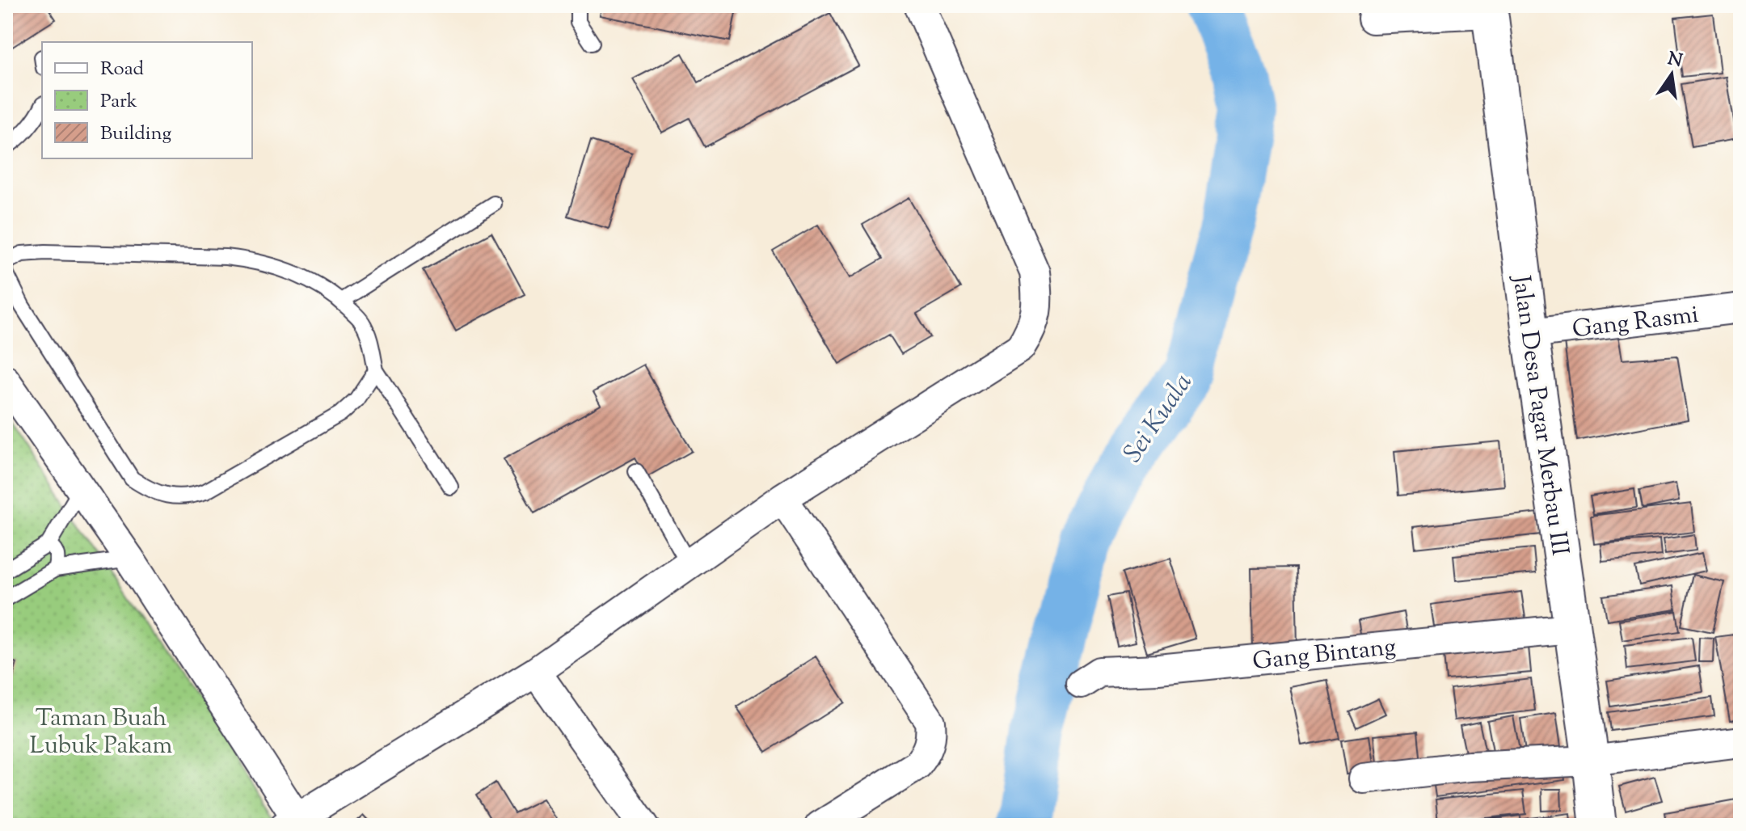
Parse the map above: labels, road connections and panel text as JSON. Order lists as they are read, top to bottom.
{
  "streets": {
    "street": ["Gang Rasmi", "Jalan Desa Pagar Merbau III", "Gang Bintang"]
  },
  "crossings": [
    ["Gang Rasmi", "Jalan Desa Pagar Merbau III"],
    ["Jalan Desa Pagar Merbau III", "Gang Bintang"]
  ],
  "water": ["Sei Kuala"],
  "parks": ["Taman Buah Lubuk Pakam"],
  "legend": ["Road", "Park", "Building"],
  "north": "top"
}
